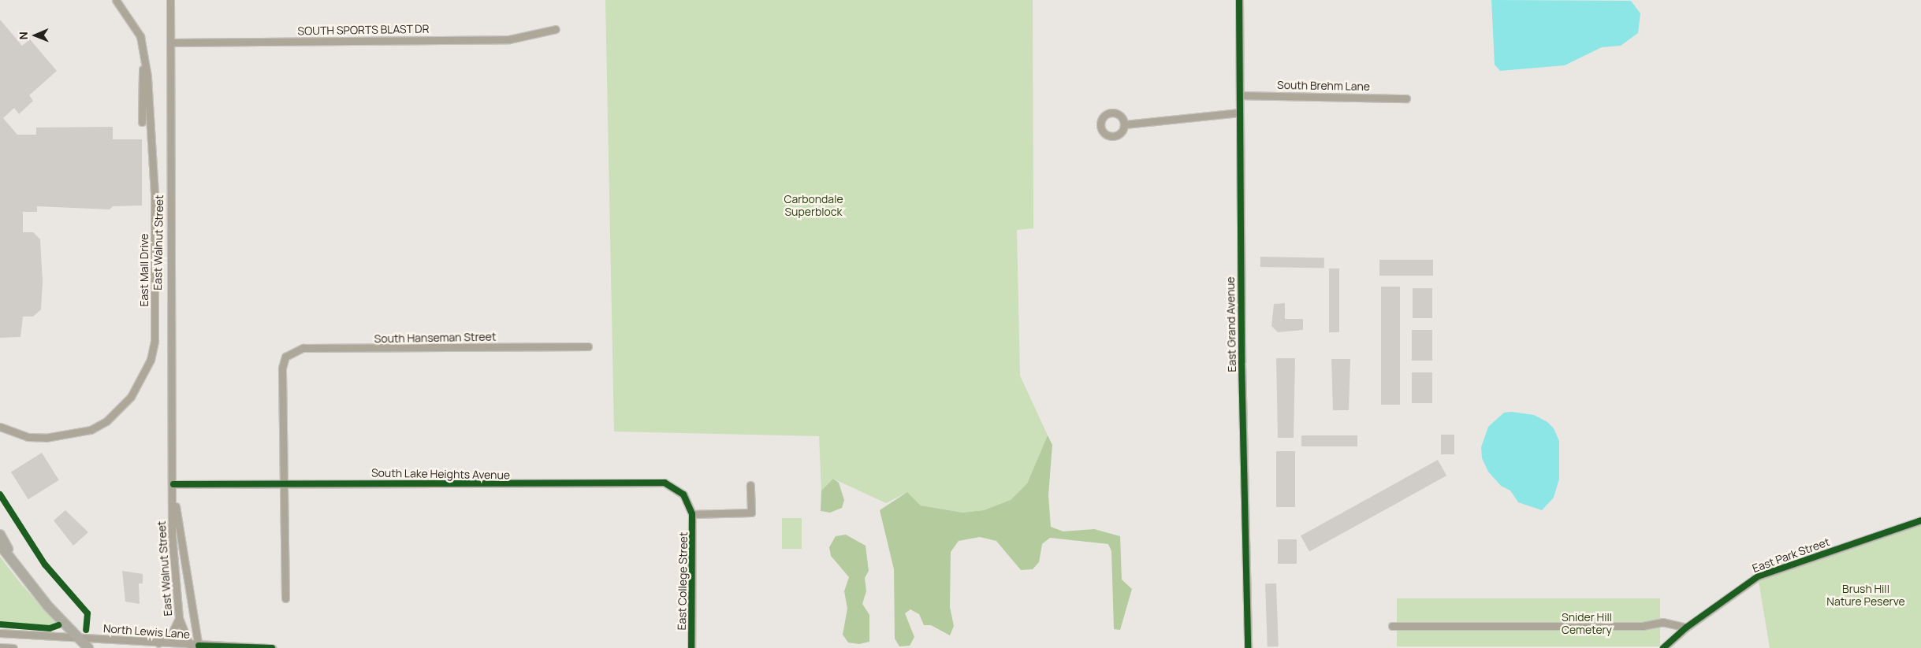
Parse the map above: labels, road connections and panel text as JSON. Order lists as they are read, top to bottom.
{
  "streets": {
    "street": [
      "SOUTH SPORTS BLAST DR",
      "South Brehm Lane",
      "East Walnut Street",
      "East Mall Drive",
      "East Grand Avenue",
      "South Hanseman Street",
      "South Lake Heights Avenue",
      "East Park Street",
      "East College Street",
      "North Lewis Lane"
    ]
  },
  "crossings": [
    ["SOUTH SPORTS BLAST DR", "East Walnut Street"],
    ["South Brehm Lane", "East Grand Avenue"],
    ["East Walnut Street", "South Lake Heights Avenue"],
    ["East Walnut Street", "North Lewis Lane"],
    ["South Hanseman Street", "South Lake Heights Avenue"],
    ["South Lake Heights Avenue", "East College Street"]
  ],
  "parks": ["Carbondale Superblock", "Brush Hill Nature Peserve", "Snider Hill Cemetery"],
  "north": "left"
}
